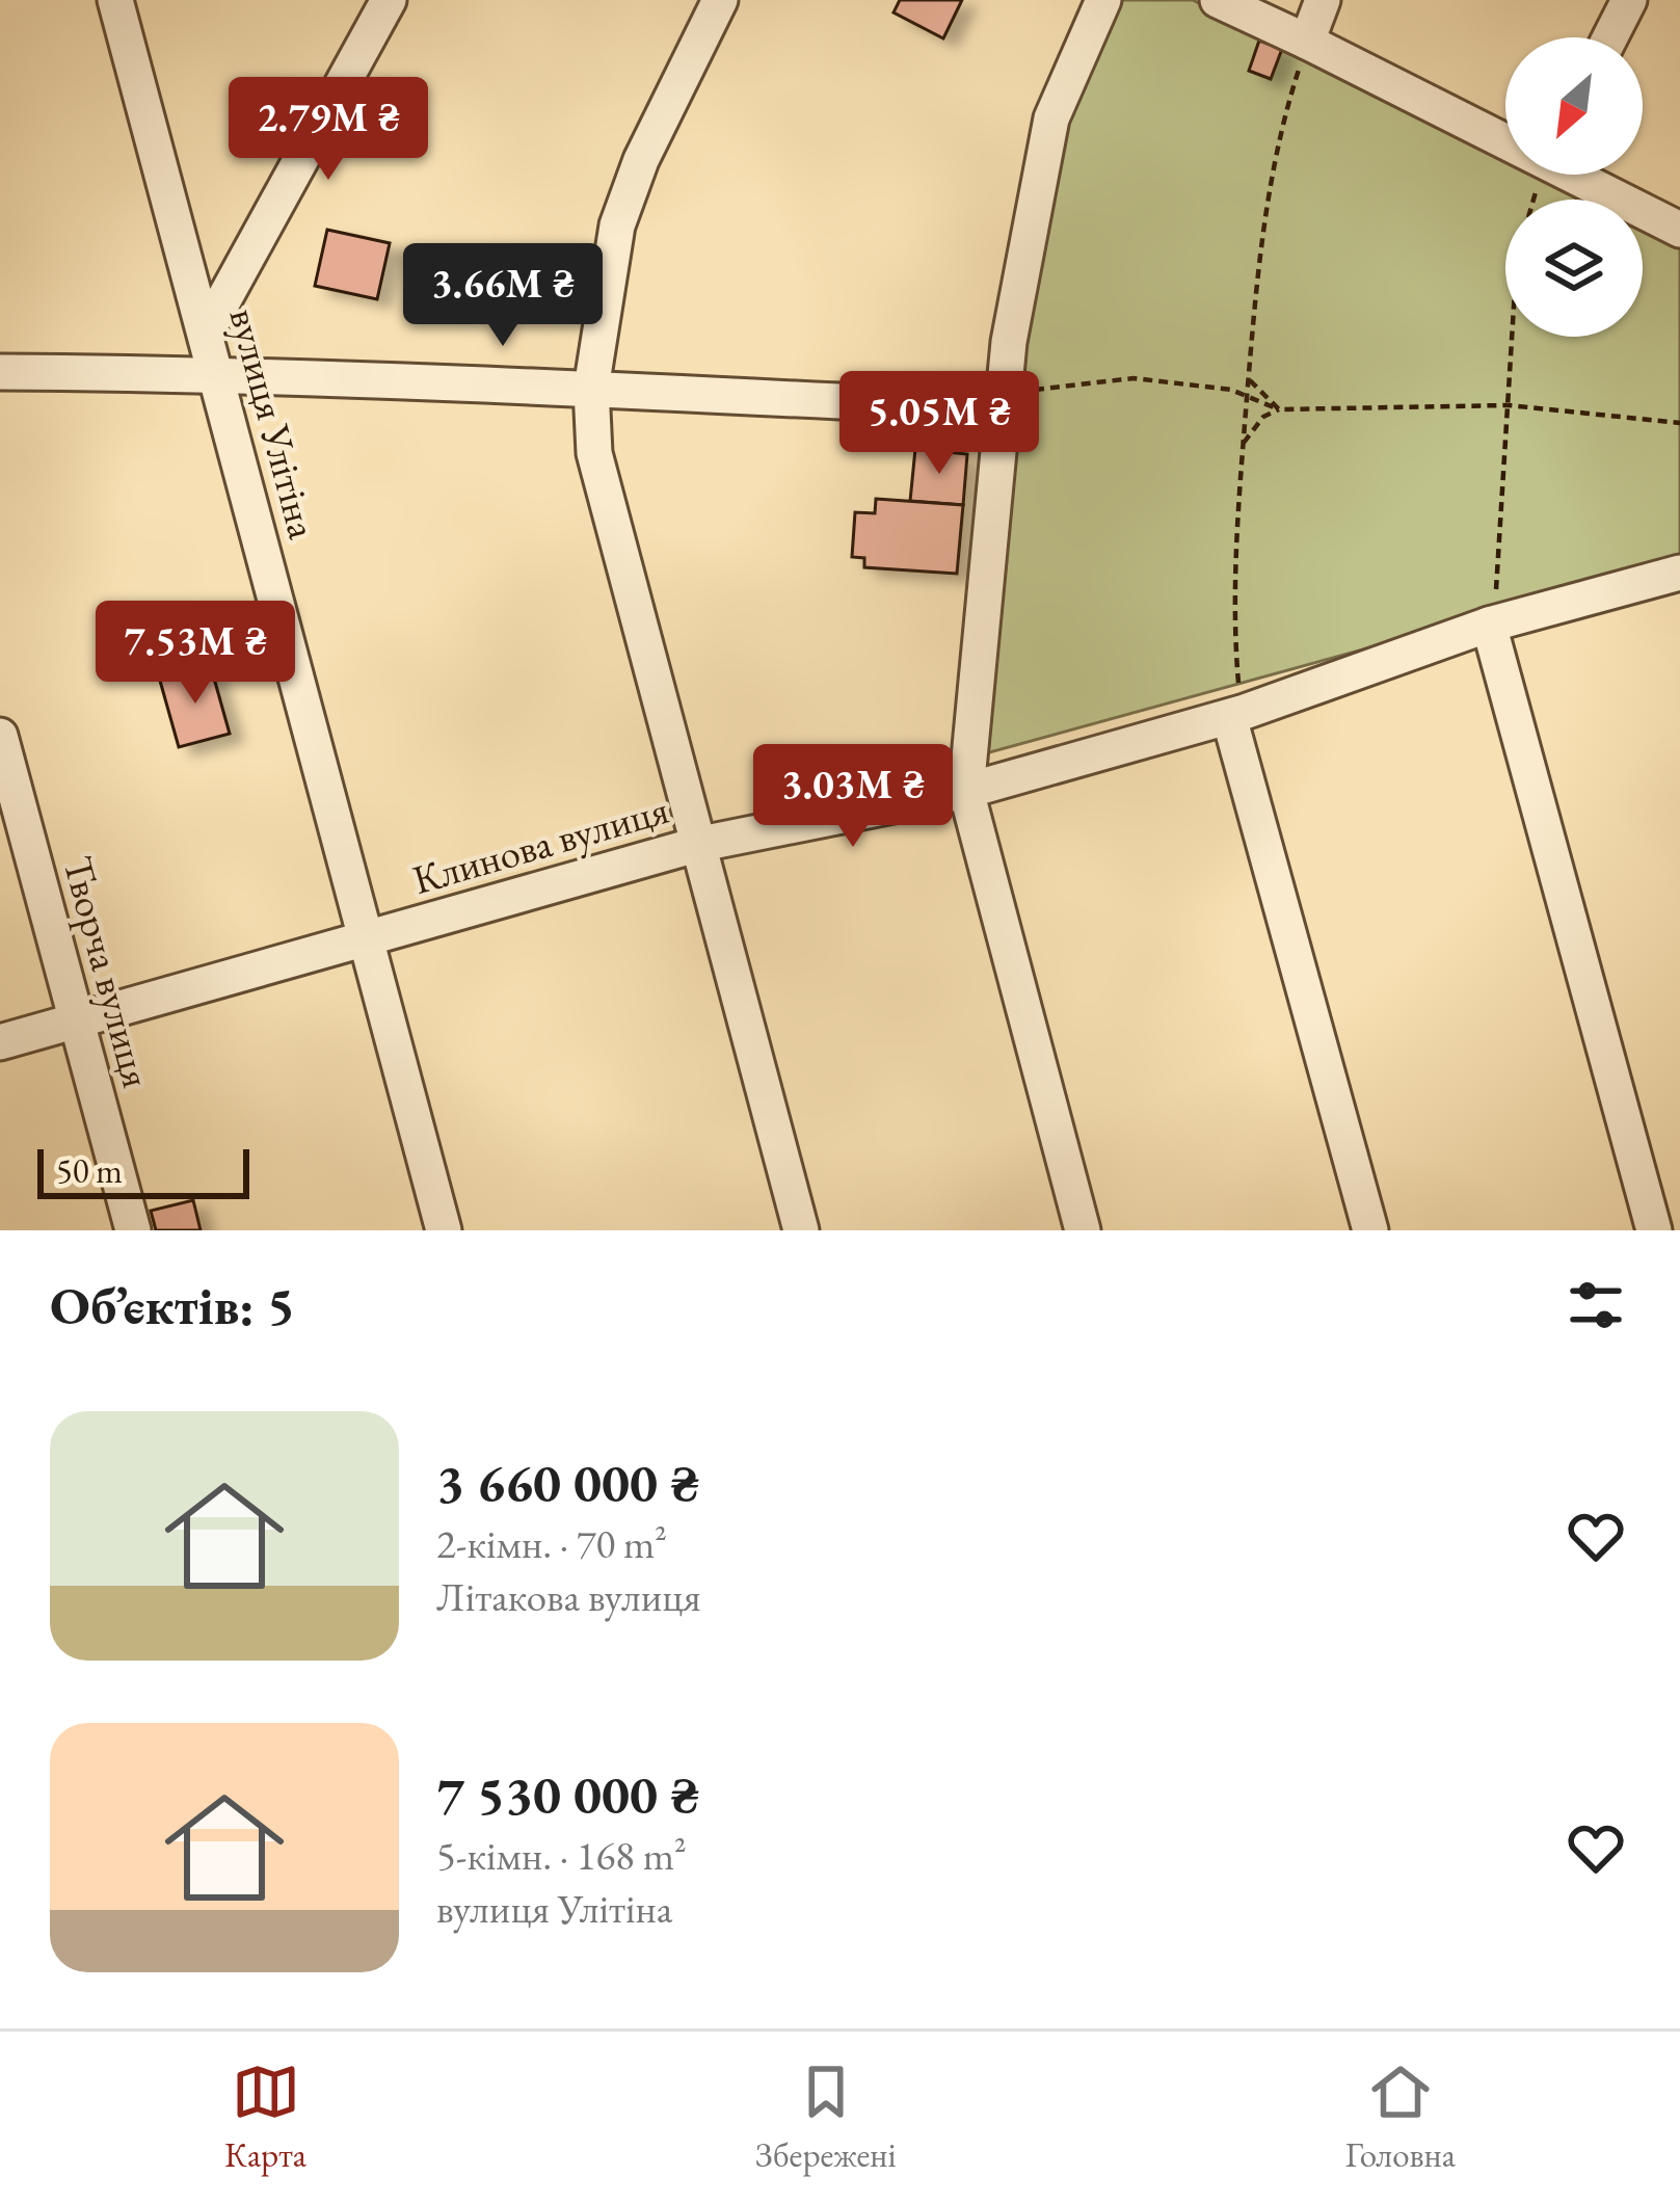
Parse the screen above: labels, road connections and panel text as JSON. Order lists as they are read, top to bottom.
{
  "streets": {
    "street": ["вулиця Улітіна", "Клинова вулиця", "Творча вулиця"]
  },
  "crossings": [
    ["вулиця Улітіна", "Клинова вулиця"],
    ["Клинова вулиця", "Творча вулиця"]
  ],
  "scale_bar": "50 m",
  "north": "bottom left",
  "page": {
    "price": [
      "2.79M ₴",
      "3.66M ₴",
      "5.05M ₴",
      "7.53M ₴",
      "3.03M ₴"
    ],
    "scale": "50 m",
    "heading": "Об’єктів: 5",
    "list": [
      {
        "name": "3 660 000 ₴",
        "note": "2-кімн. · 70 m² · Літакова вулиця"
      },
      {
        "name": "7 530 000 ₴",
        "note": "5-кімн. · 168 m² · вулиця Улітіна"
      }
    ],
    "tabs": ["Карта", "Збережені", "Головна"]
  }
}
